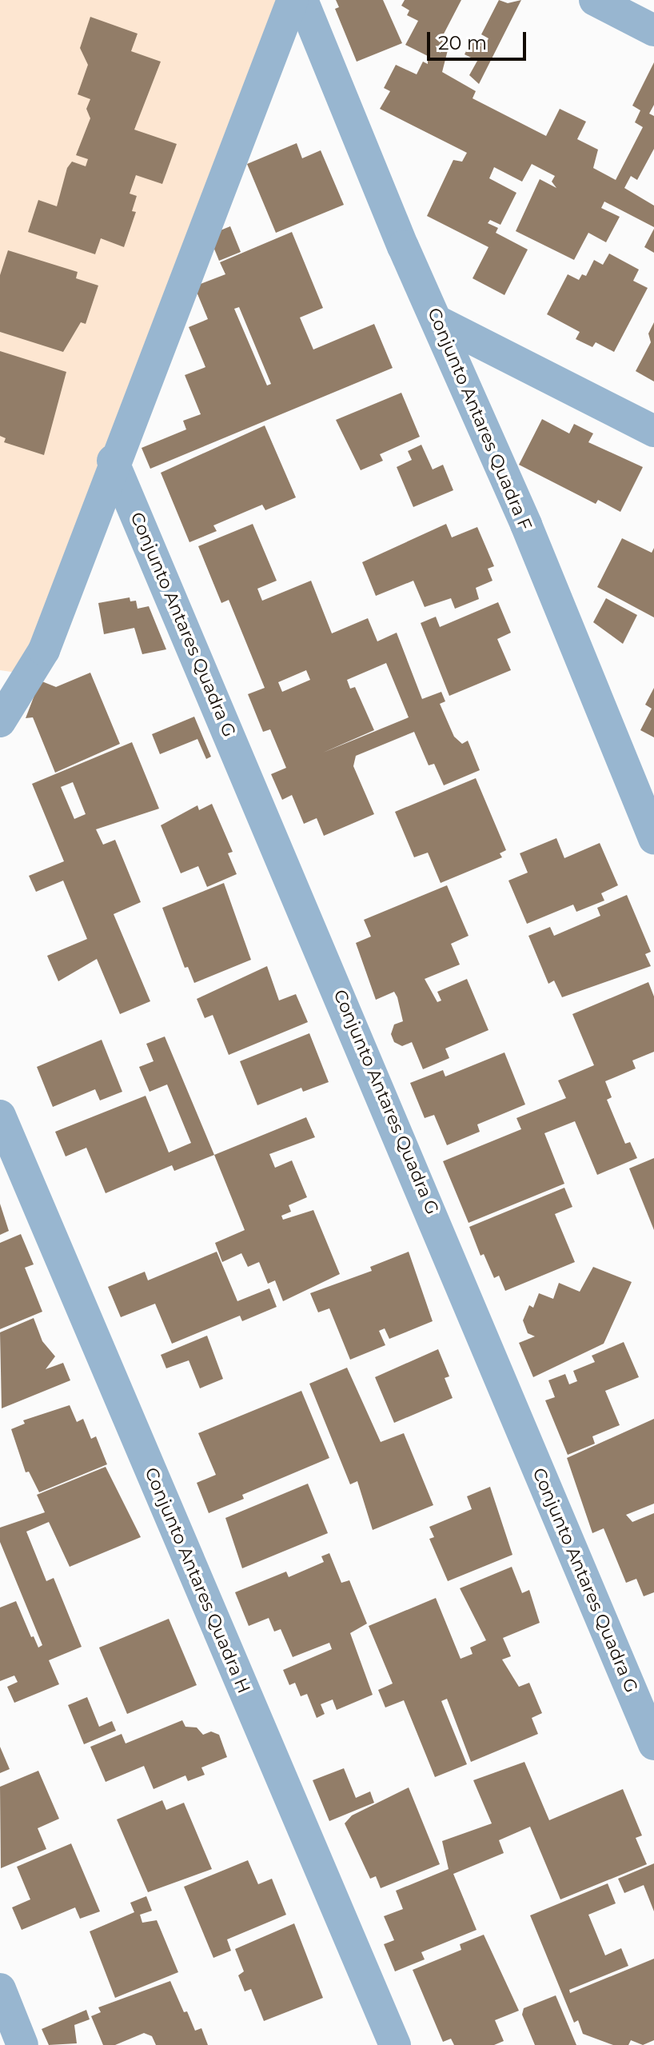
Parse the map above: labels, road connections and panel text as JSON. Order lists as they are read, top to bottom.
{
  "streets": {
    "street": ["Conjunto Antares Quadra F", "Conjunto Antares Quadra G", "Conjunto Antares Quadra H"]
  },
  "scale_bar": "20 m"
}
